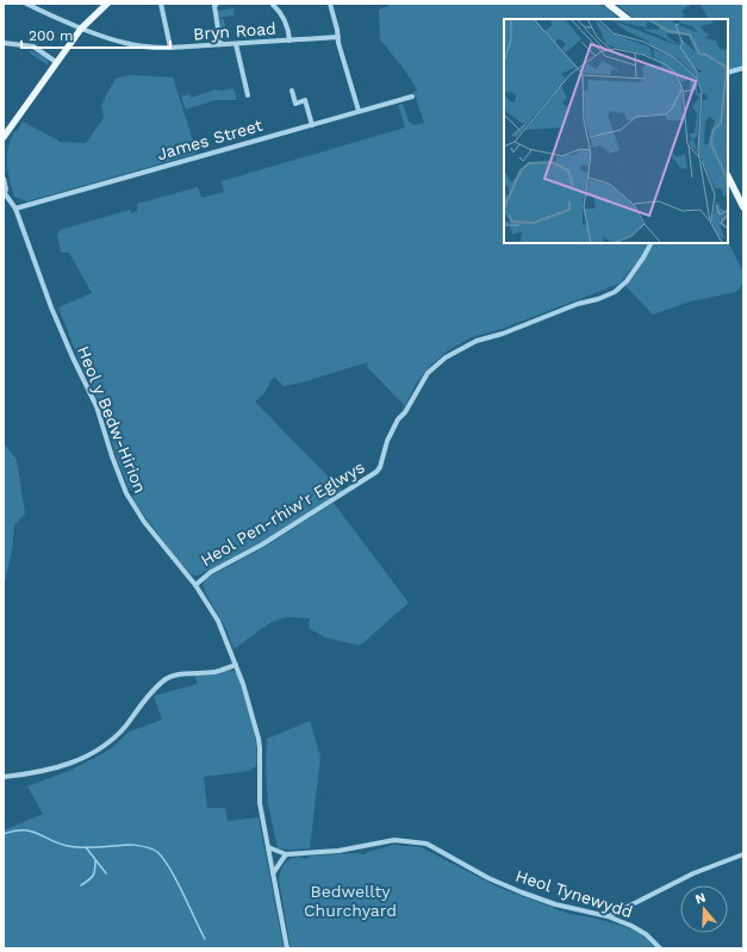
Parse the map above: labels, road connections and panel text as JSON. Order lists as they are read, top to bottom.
{
  "streets": {
    "street": [
      "Bryn Road",
      "James Street",
      "Heol y Bedw-Hirion",
      "Heol Pen-rhiw'r Eglwys",
      "Heol Tynewydd"
    ]
  },
  "crossings": [
    ["James Street", "Heol y Bedw-Hirion"],
    ["Heol y Bedw-Hirion", "Heol Pen-rhiw'r Eglwys"]
  ],
  "parks": ["Bedwellty Churchyard"],
  "scale_bar": "200 m",
  "north": "top"
}
